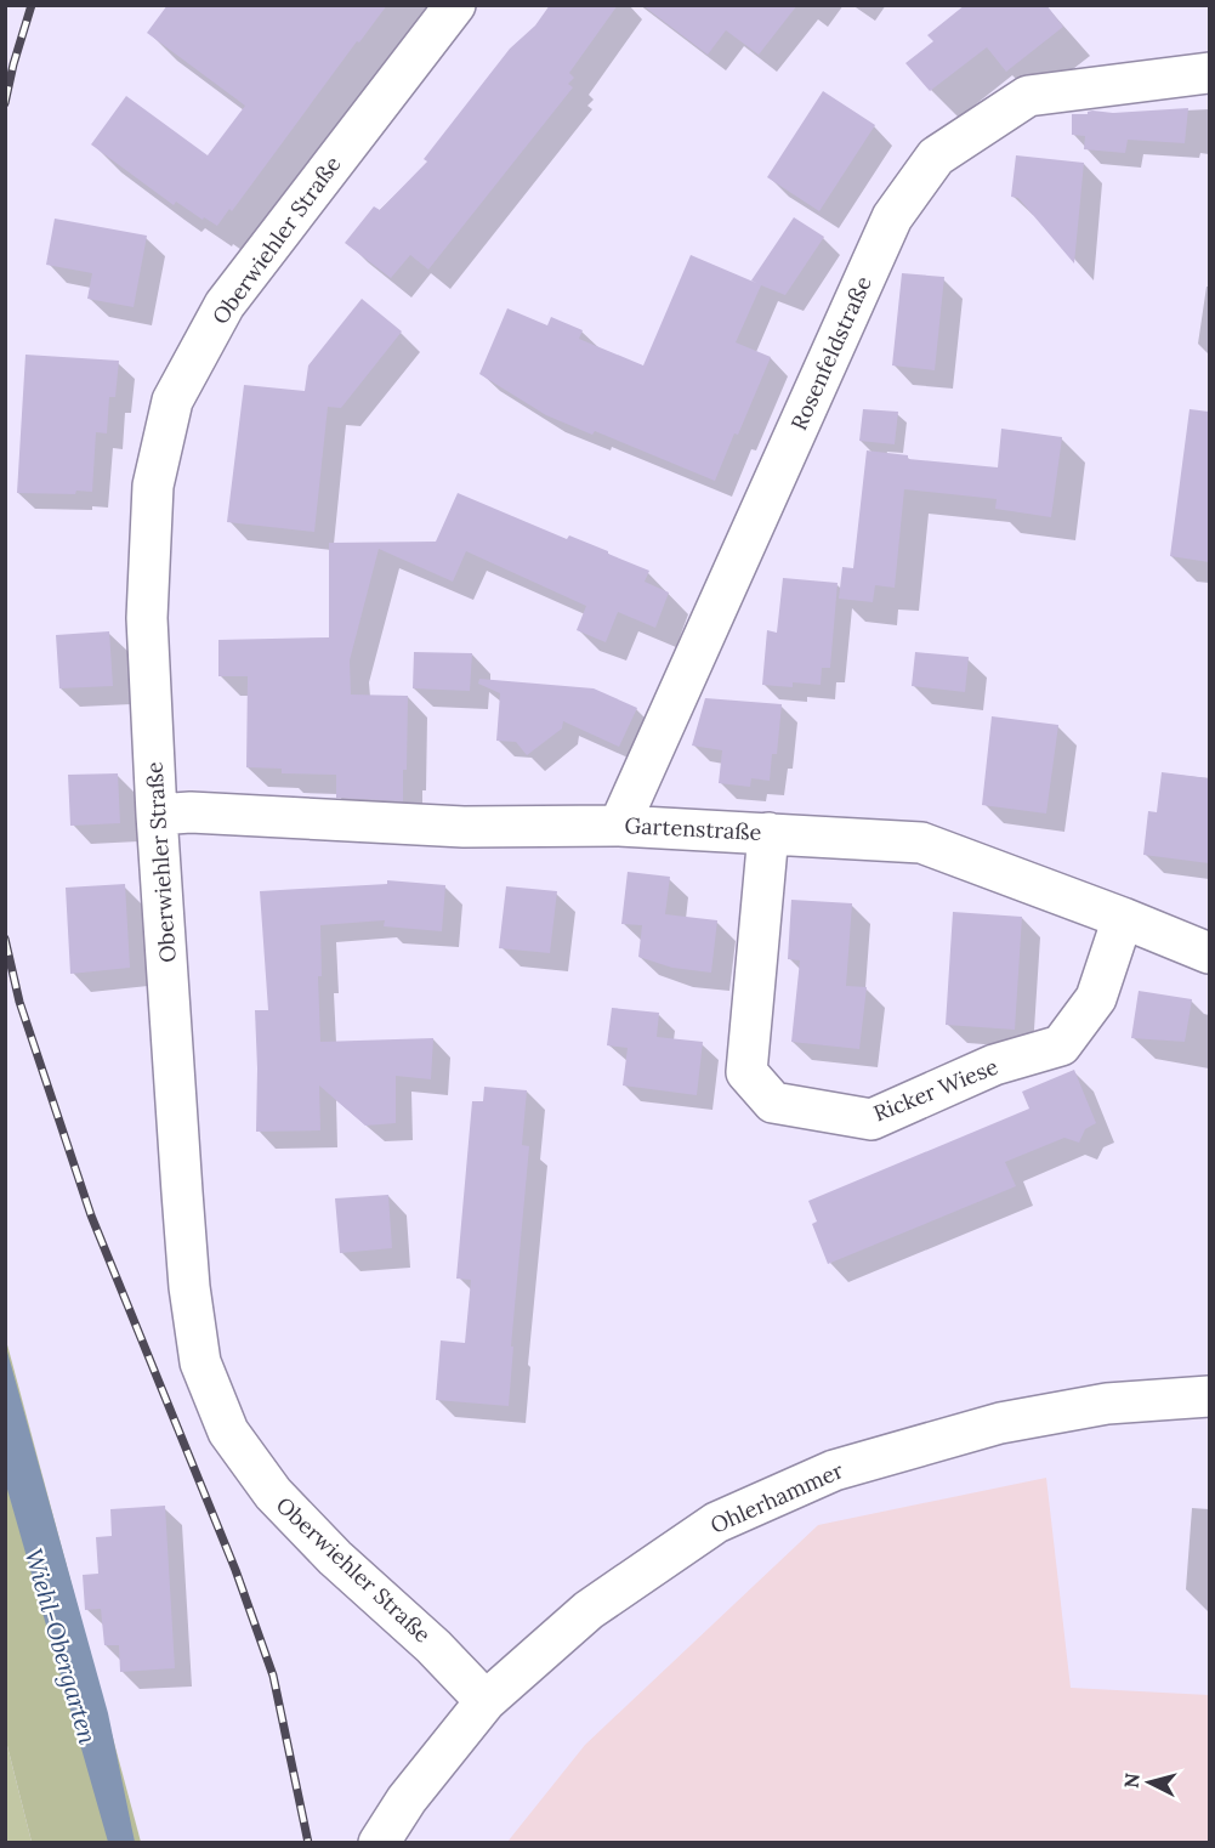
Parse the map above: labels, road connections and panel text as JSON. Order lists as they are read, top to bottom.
{
  "streets": {
    "street": [
      "Oberwiehler Straße",
      "Rosenfeldstraße",
      "Gartenstraße",
      "Ricker Wiese",
      "Ohlerhammer"
    ]
  },
  "crossings": [
    ["Oberwiehler Straße", "Gartenstraße"],
    ["Oberwiehler Straße", "Ohlerhammer"],
    ["Rosenfeldstraße", "Gartenstraße"],
    ["Gartenstraße", "Ricker Wiese"]
  ],
  "water": ["Wiehl-Obergarten"],
  "north": "left"
}
